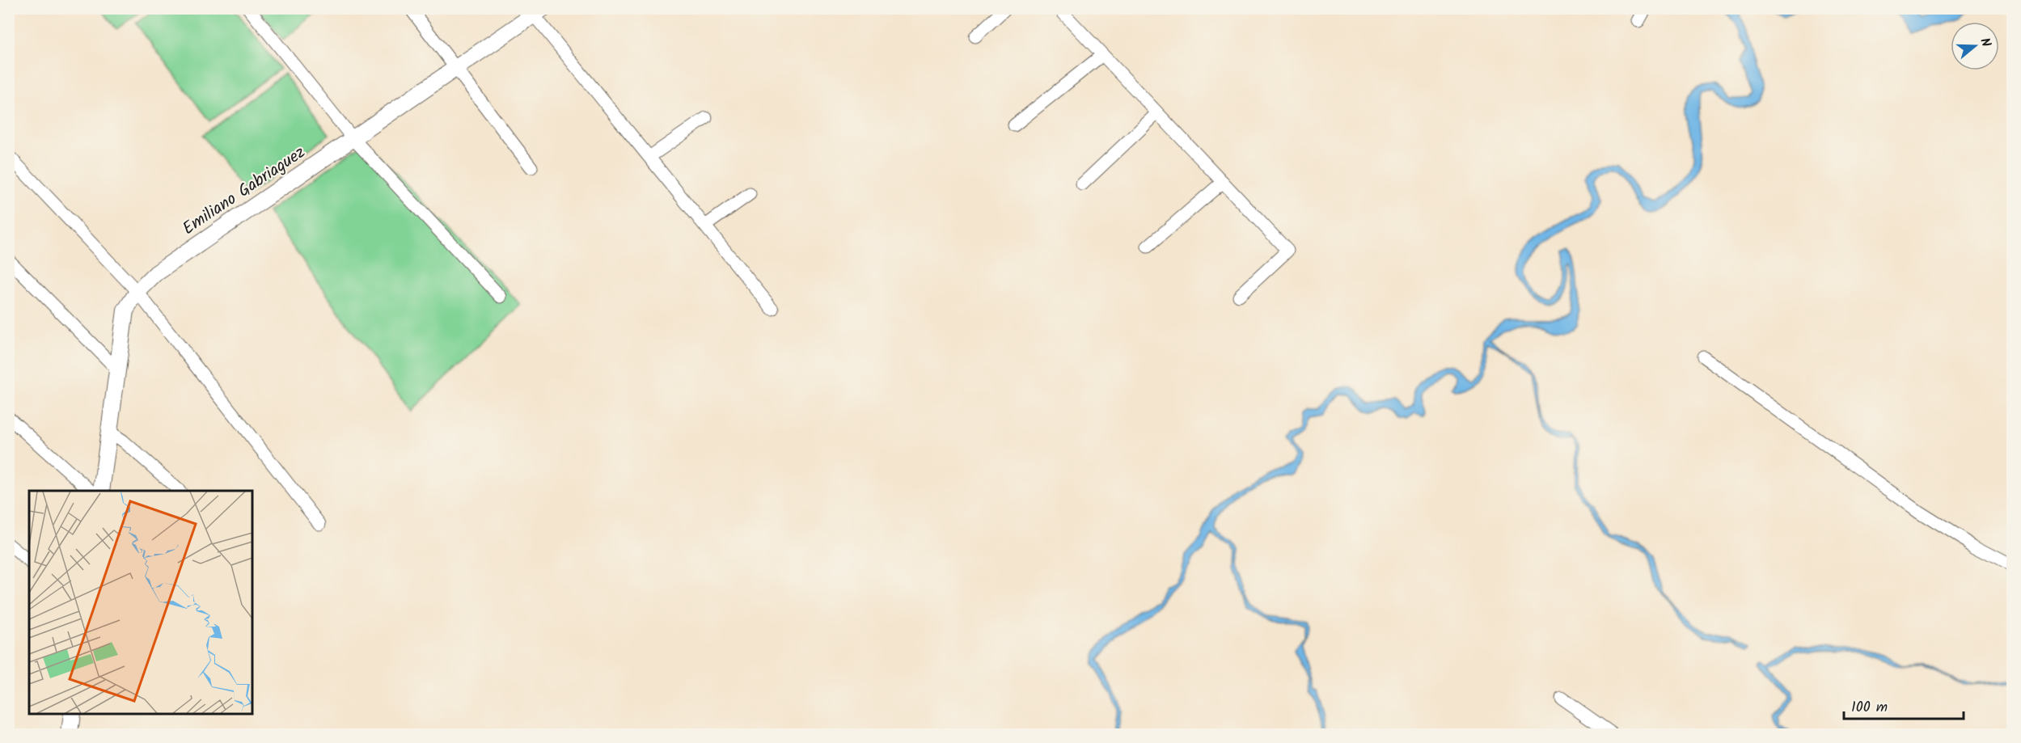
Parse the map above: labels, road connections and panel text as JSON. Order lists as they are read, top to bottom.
{
  "streets": {
    "main road": ["Emiliano Gabriaguez"]
  },
  "scale_bar": "100 m",
  "north": "right"
}
